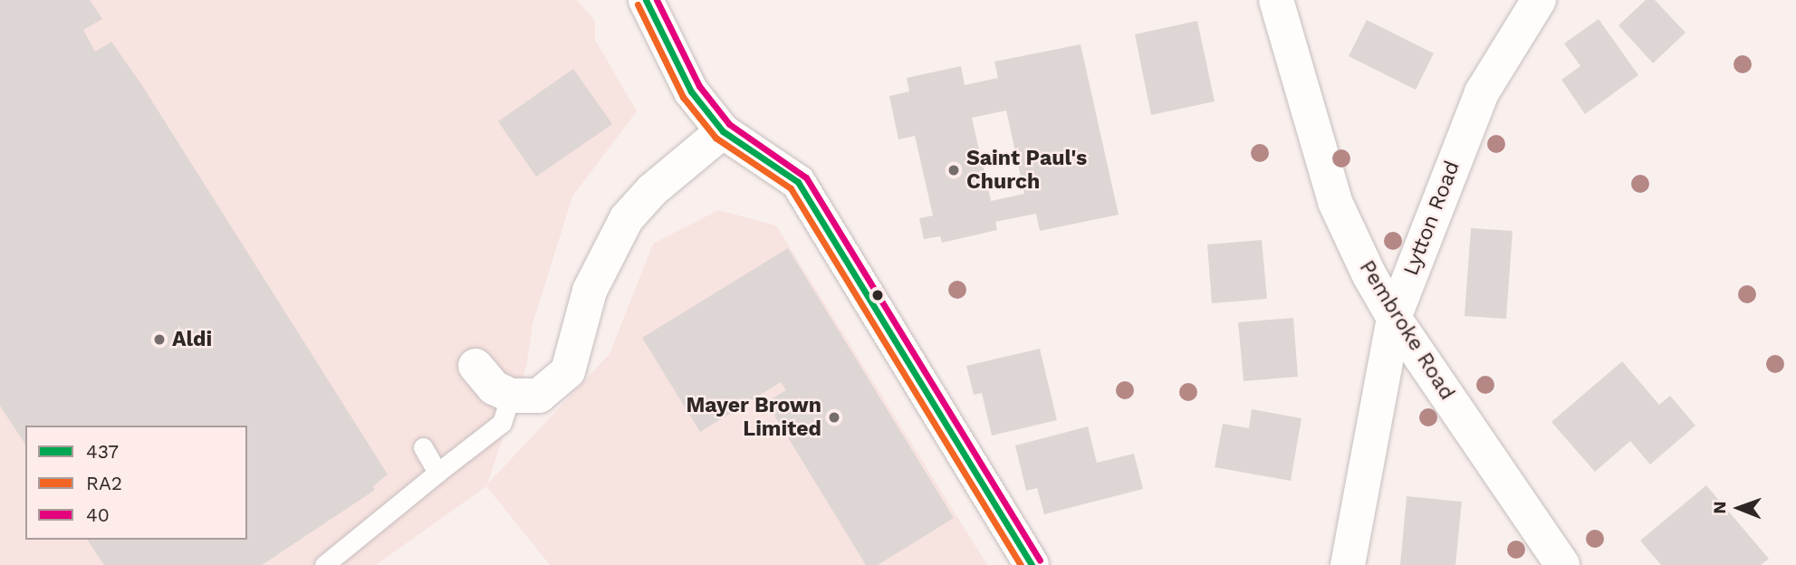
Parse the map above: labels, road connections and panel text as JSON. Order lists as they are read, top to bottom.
{
  "streets": {
    "street": ["Lytton Road", "Pembroke Road"]
  },
  "crossings": [
    ["Lytton Road", "Pembroke Road"]
  ],
  "places": ["Saint Paul's Church", "Aldi", "Mayer Brown Limited"],
  "lines": ["transit line 437", "transit line 40", "transit line RA2"],
  "legend": ["437", "RA2", "40"],
  "north": "left"
}
